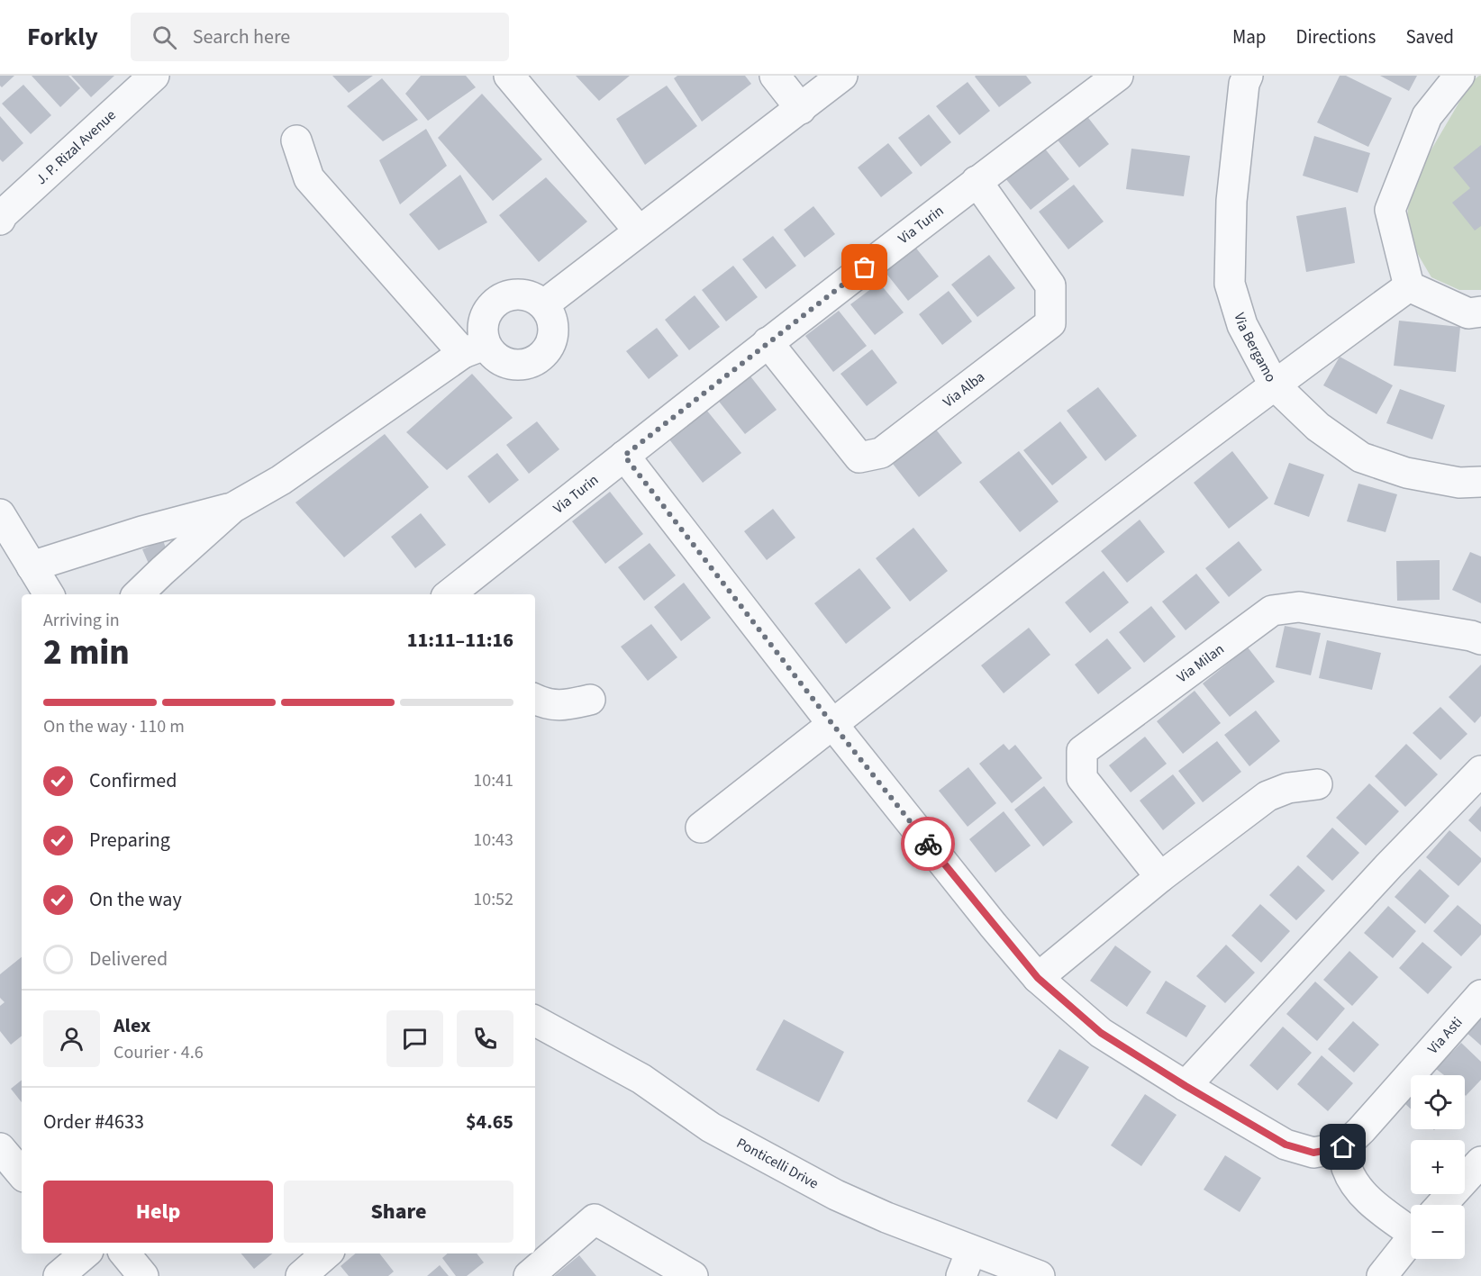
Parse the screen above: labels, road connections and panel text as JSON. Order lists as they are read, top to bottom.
{
  "streets": {
    "street": [
      "J. P. Rizal Avenue",
      "Via Turin",
      "Via Bergamo",
      "Via Alba",
      "Via Milan",
      "Via Asti",
      "Ponticelli Drive"
    ]
  },
  "crossings": [
    ["Via Turin", "Via Alba"]
  ],
  "page": {
    "header": "Forkly",
    "search": "Search here",
    "nav": ["Map", "Directions", "Saved"],
    "heading": ["2 min", "Arriving in", "11:11–11:16"],
    "panel": [
      "Alex",
      "Courier · 4.6",
      "Order #4633",
      "$4.65"
    ],
    "bar": "On the way · 110 m",
    "list": [
      ["Confirmed", "10:41"],
      ["Preparing", "10:43"],
      ["On the way", "10:52"],
      "Delivered"
    ],
    "map_buttons": ["+", "−"],
    "buttons": ["Help", "Share"]
  }
}
